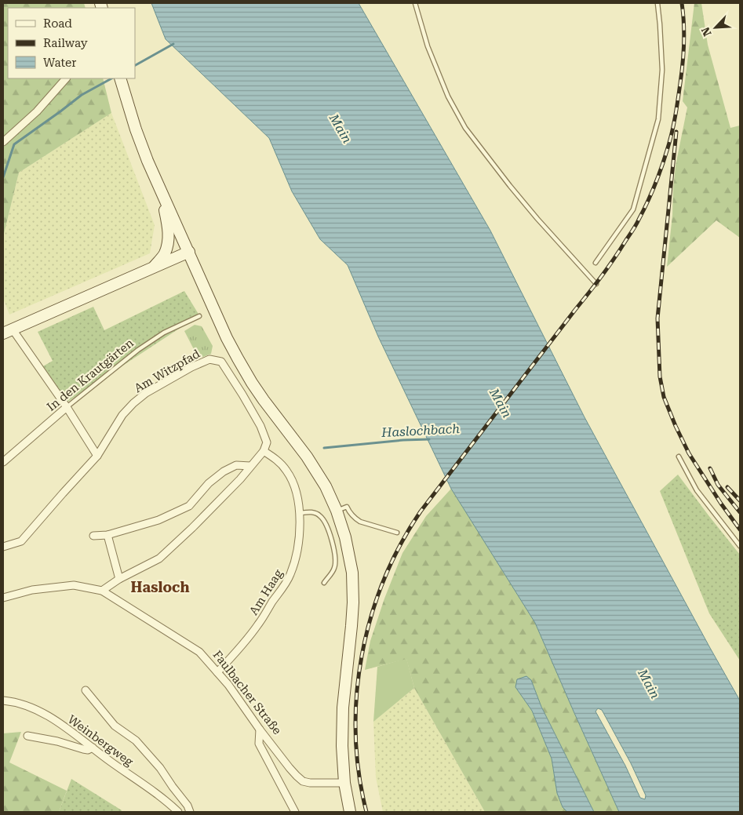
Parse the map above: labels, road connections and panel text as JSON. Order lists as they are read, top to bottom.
{
  "streets": {
    "street": [
      "Am Witzpfad",
      "In den Krautgärten",
      "Am Haag",
      "Faulbacher Straße",
      "Weinbergweg"
    ]
  },
  "crossings": [
    ["Am Witzpfad", "Am Haag"],
    ["Am Haag", "Faulbacher Straße"]
  ],
  "districts": ["Hasloch"],
  "water": ["Main", "Haslochbach"],
  "legend": ["Road", "Railway", "Water"],
  "north": "bottom left"
}
